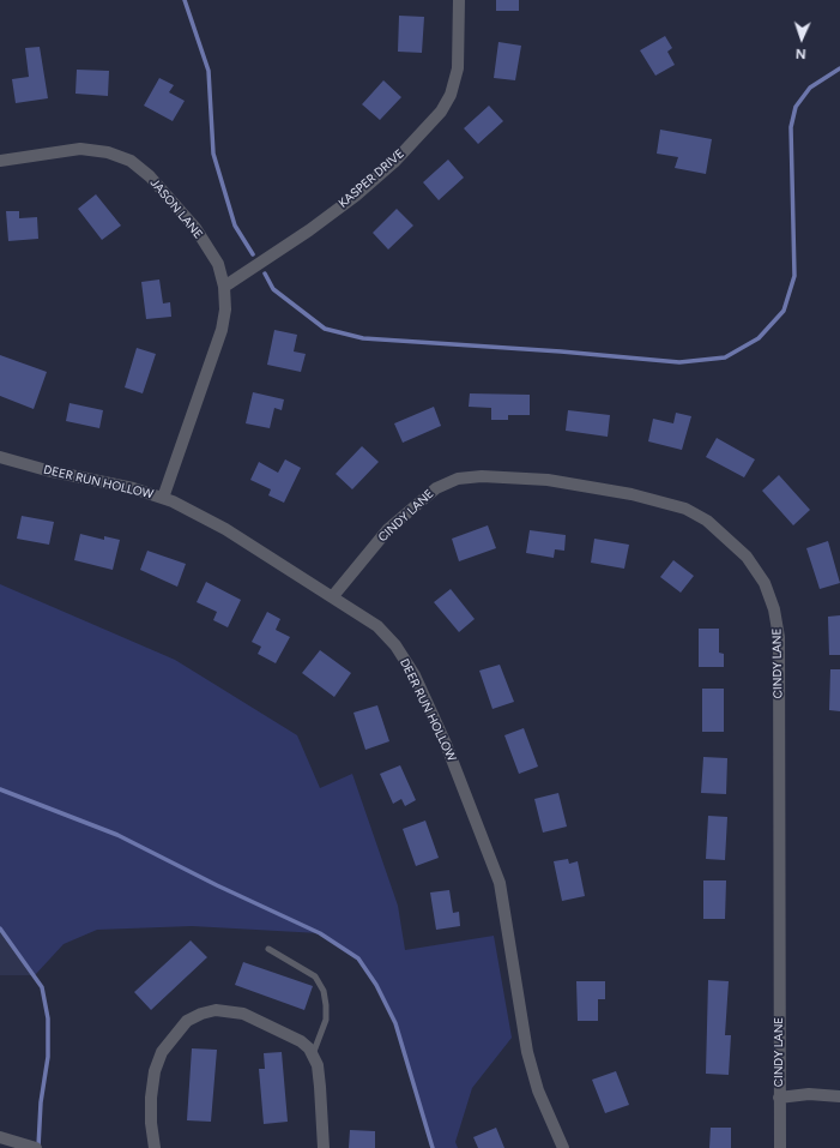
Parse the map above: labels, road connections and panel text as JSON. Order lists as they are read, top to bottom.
{
  "streets": {
    "street": [
      "KASPER DRIVE",
      "JASON LANE",
      "DEER RUN HOLLOW",
      "CINDY LANE"
    ]
  },
  "crossings": [
    ["KASPER DRIVE", "JASON LANE"],
    ["JASON LANE", "DEER RUN HOLLOW"],
    ["DEER RUN HOLLOW", "CINDY LANE"]
  ],
  "north": "bottom"
}
